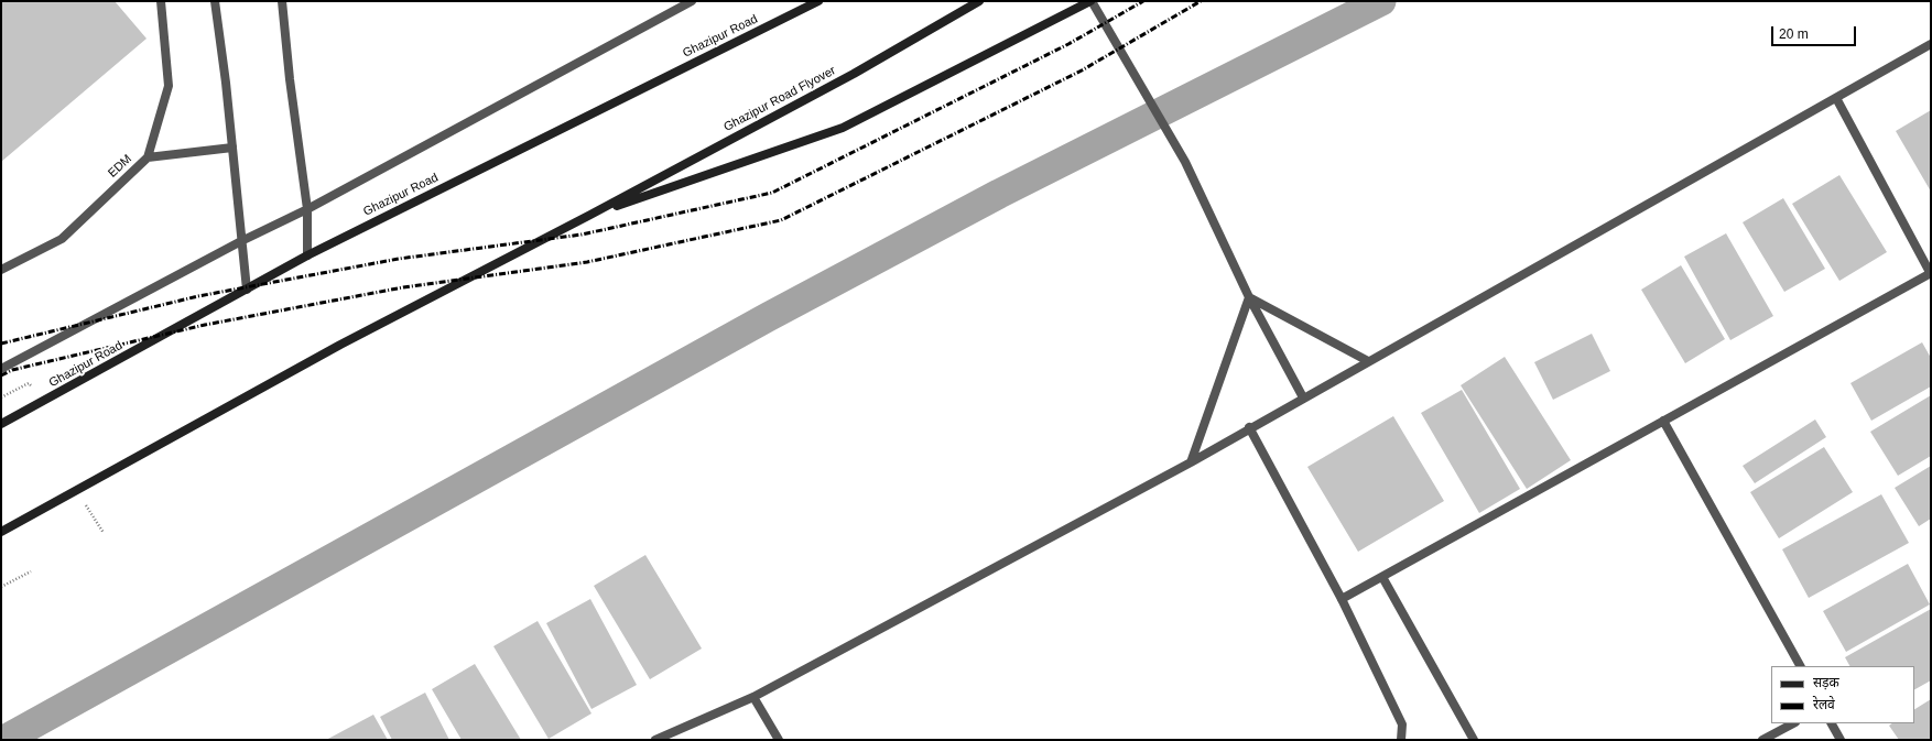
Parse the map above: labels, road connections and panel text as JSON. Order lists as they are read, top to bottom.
{
  "streets": {
    "main road": ["Ghazipur Road", "Ghazipur Road Flyover"],
    "street": ["EDM"]
  },
  "legend": ["सड़क", "रेलवे"],
  "scale_bar": "20 m"
}
